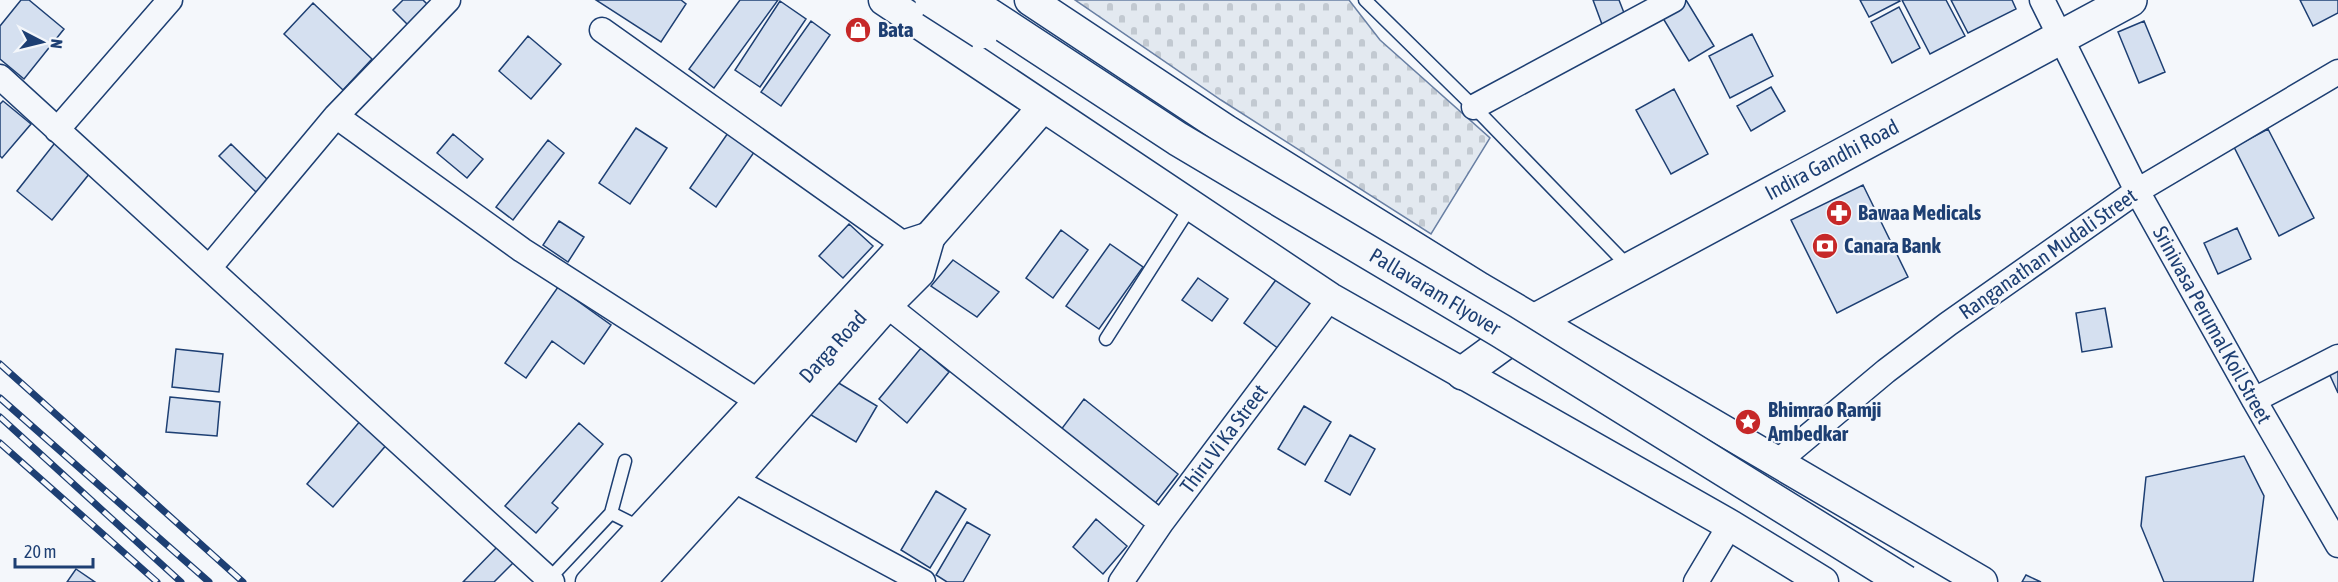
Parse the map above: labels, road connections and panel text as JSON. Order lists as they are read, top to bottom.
{
  "streets": {
    "main road": ["Indira Gandhi Road", "Pallavaram Flyover"],
    "street": [
      "Ranganathan Mudali Street",
      "Srinivasa Perumal Koil Street",
      "Darga Road",
      "Thiru Vi Ka Street"
    ]
  },
  "crossings": [
    ["Indira Gandhi Road", "Srinivasa Perumal Koil Street"],
    ["Ranganathan Mudali Street", "Srinivasa Perumal Koil Street"]
  ],
  "places": {
    "shop": ["Bata"],
    "pharmacy": ["Bawaa Medicals"],
    "bank": ["Canara Bank"],
    "place": ["Bhimrao Ramji Ambedkar"]
  },
  "scale_bar": "20 m",
  "north": "right"
}
